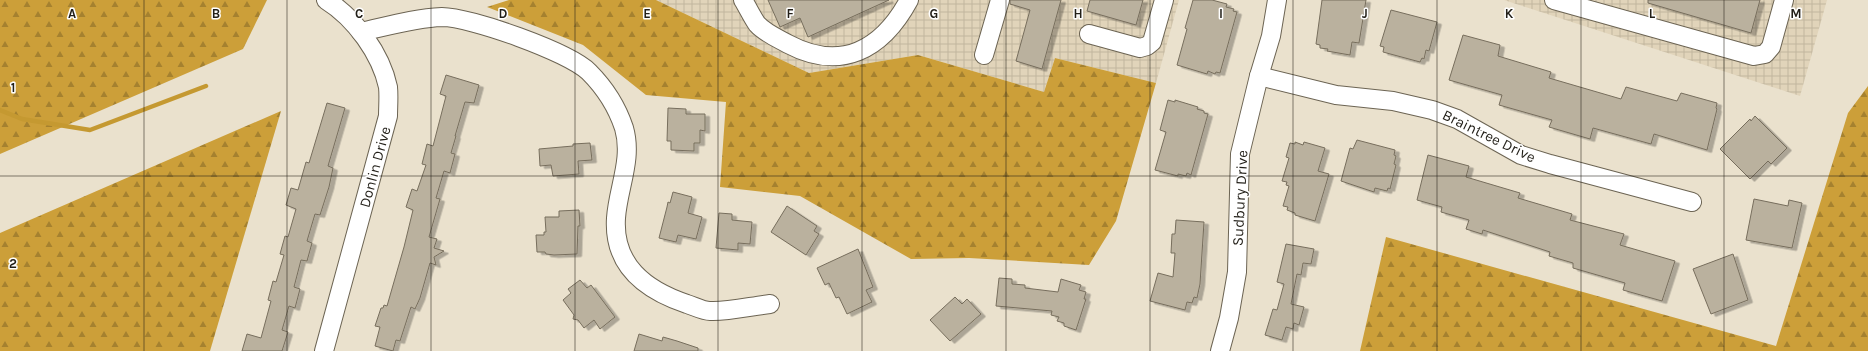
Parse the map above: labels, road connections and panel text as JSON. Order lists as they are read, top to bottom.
{
  "streets": {
    "street": ["Braintree Drive", "Donlin Drive", "Sudbury Drive"]
  },
  "crossings": [
    ["Braintree Drive", "Sudbury Drive"]
  ],
  "grid": {
    "columns": [
      "A",
      "B",
      "C",
      "D",
      "E",
      "F",
      "G",
      "H",
      "I",
      "J",
      "K",
      "L",
      "M"
    ],
    "rows": ["1", "2"]
  }
}
